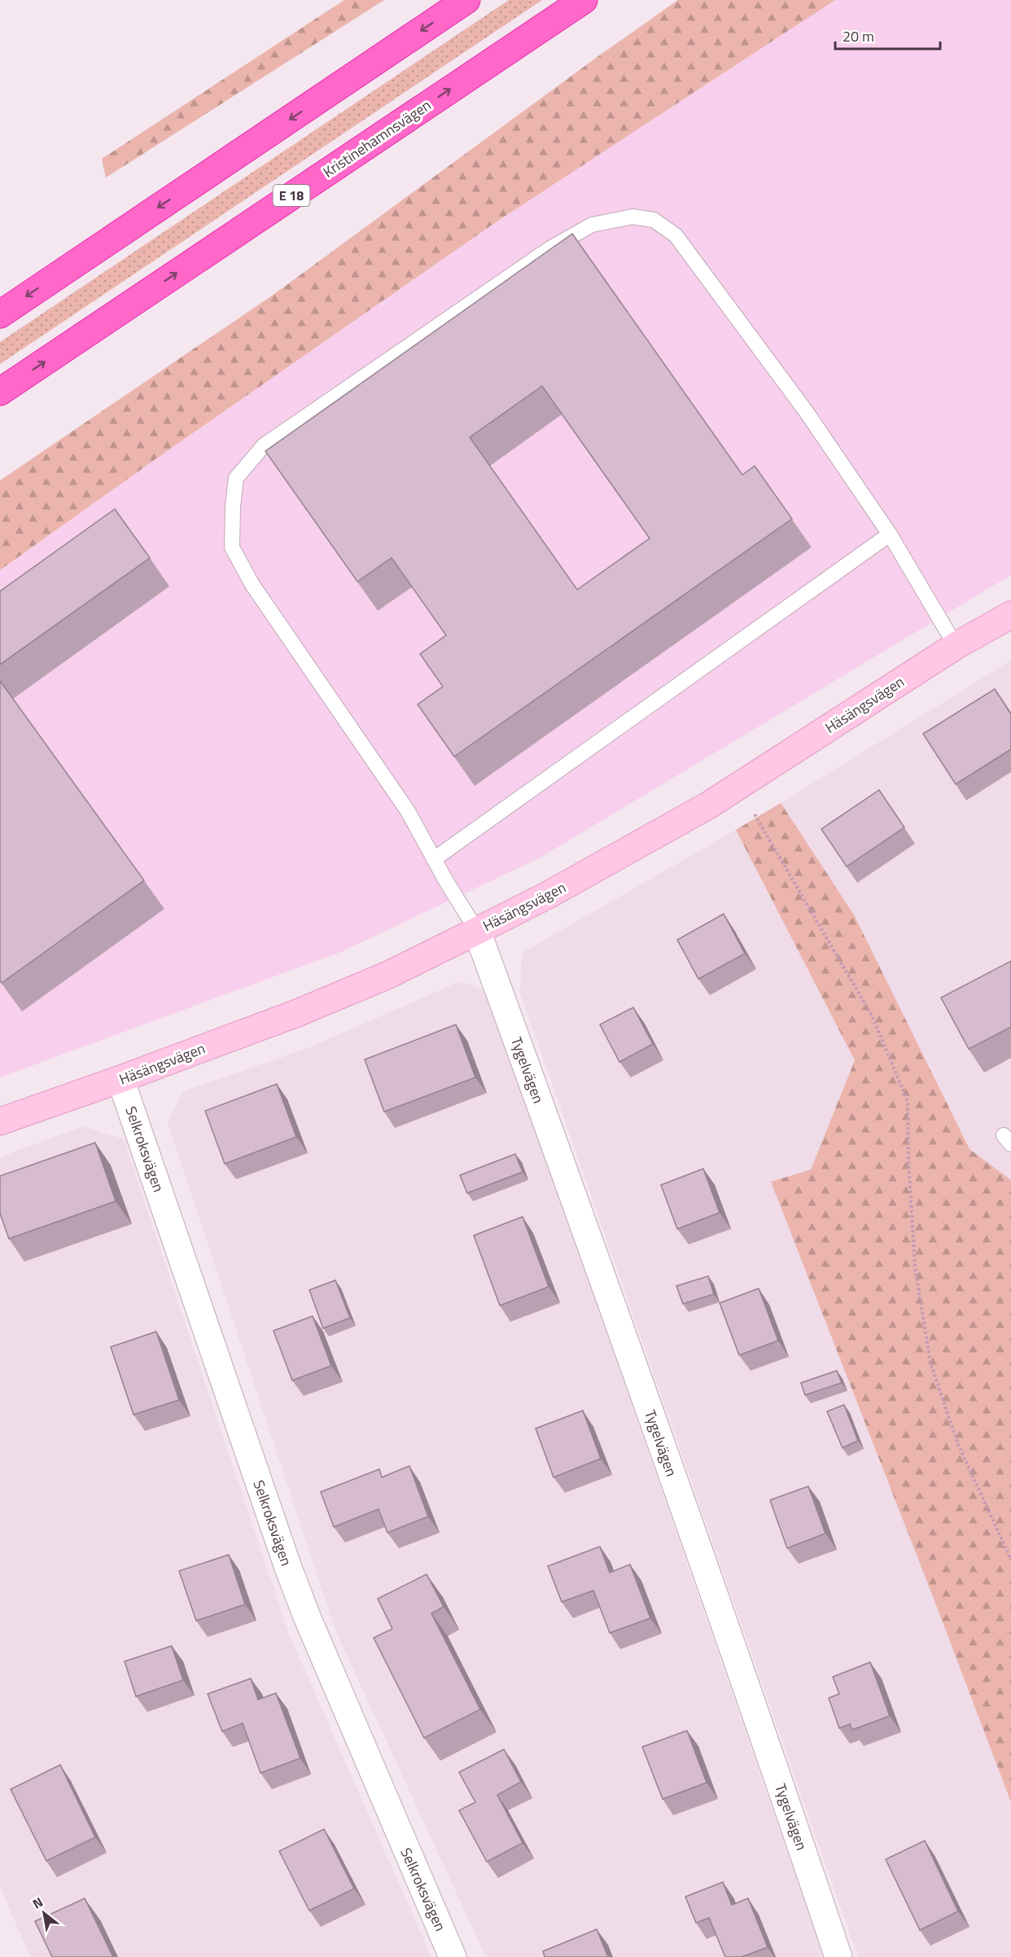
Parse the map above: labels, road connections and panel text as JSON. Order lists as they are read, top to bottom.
{
  "streets": {
    "highway": ["Kristinehamnsvägen", "E 18"],
    "street": ["Häsängsvägen", "Tygelvägen", "Selkroksvägen"]
  },
  "crossings": [
    ["Häsängsvägen", "Tygelvägen"],
    ["Häsängsvägen", "Selkroksvägen"]
  ],
  "scale_bar": "20 m",
  "north": "top left"
}
